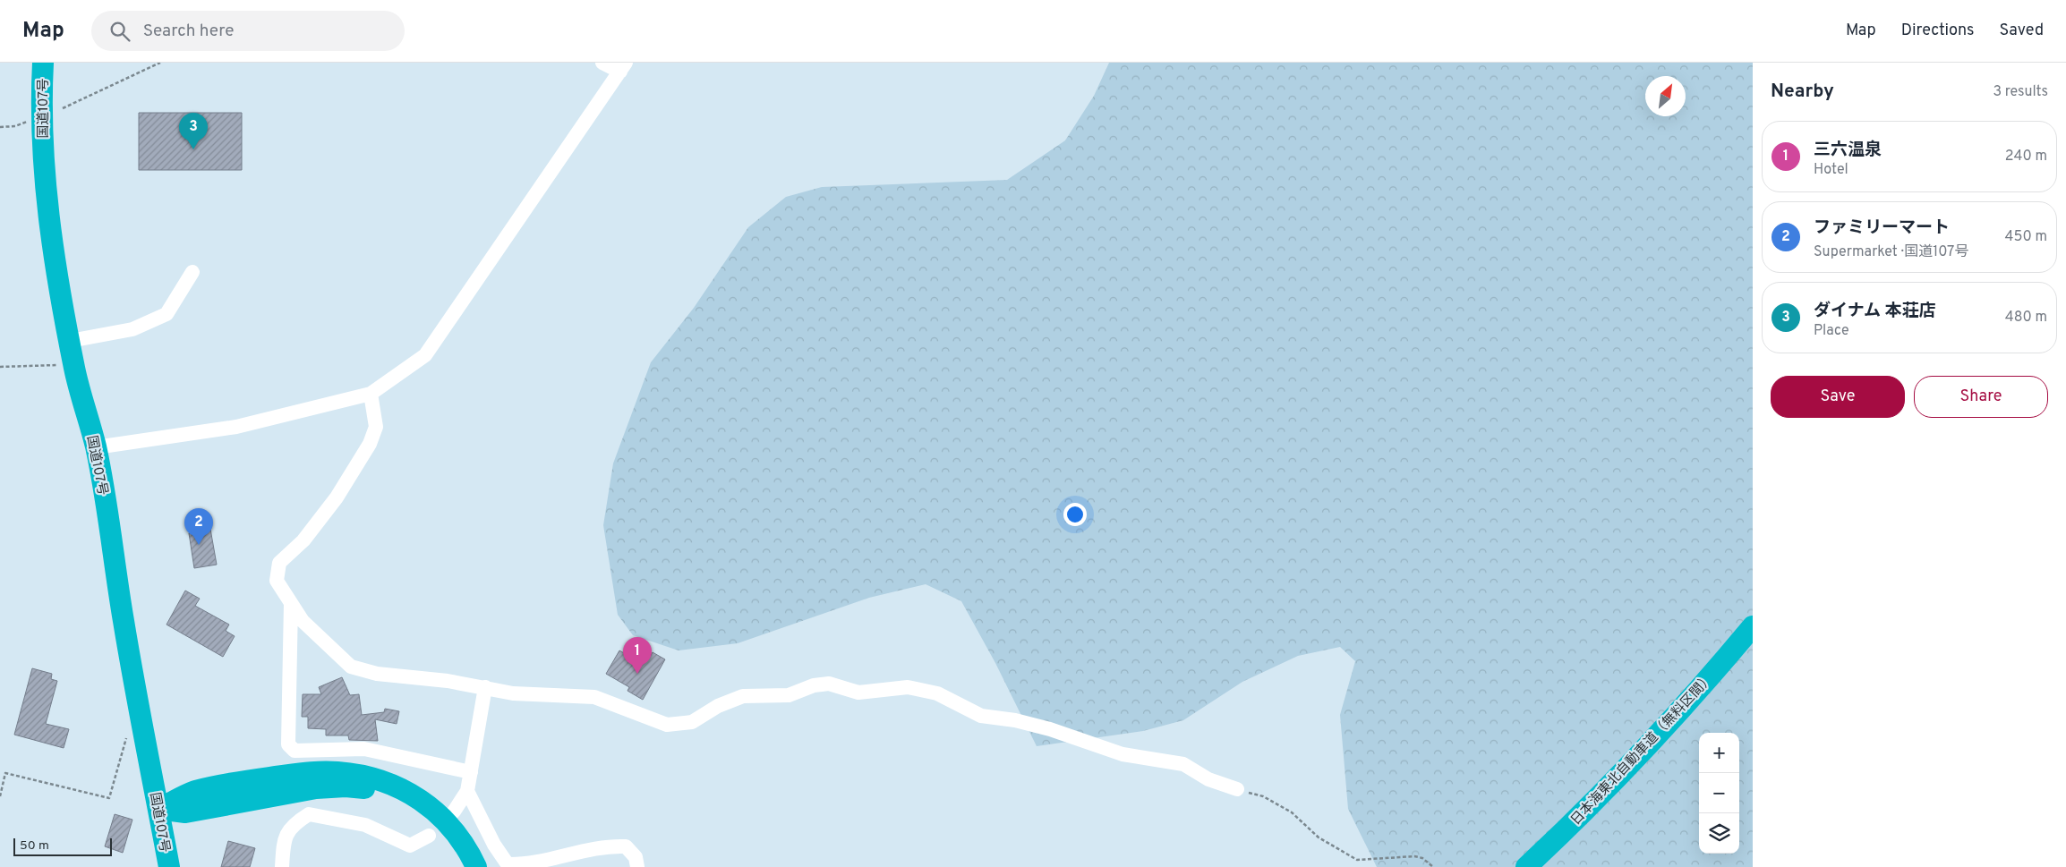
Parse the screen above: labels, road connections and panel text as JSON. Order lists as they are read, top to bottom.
{
  "streets": {
    "highway": ["国道107号", "日本海東北自動車道（無料区間）"]
  },
  "scale_bar": "50 m",
  "north": "top right",
  "page": {
    "header": "Map",
    "search": "Search here",
    "nav": ["Map", "Directions", "Saved"],
    "heading": ["Nearby", "3 results"],
    "pins": ["3", "2", "1"],
    "list": [
      {
        "mark": "1",
        "name": "三六温泉",
        "note": "Hotel",
        "value": "240 m"
      },
      {
        "mark": "2",
        "name": "ファミリーマート",
        "note": "Supermarket · 国道107号",
        "value": "450 m"
      },
      {
        "mark": "3",
        "name": "ダイナム 本荘店",
        "note": "Place",
        "value": "480 m"
      }
    ],
    "buttons": ["Save", "Share"],
    "map_buttons": ["+", "−"],
    "scale": "50 m"
  }
}
